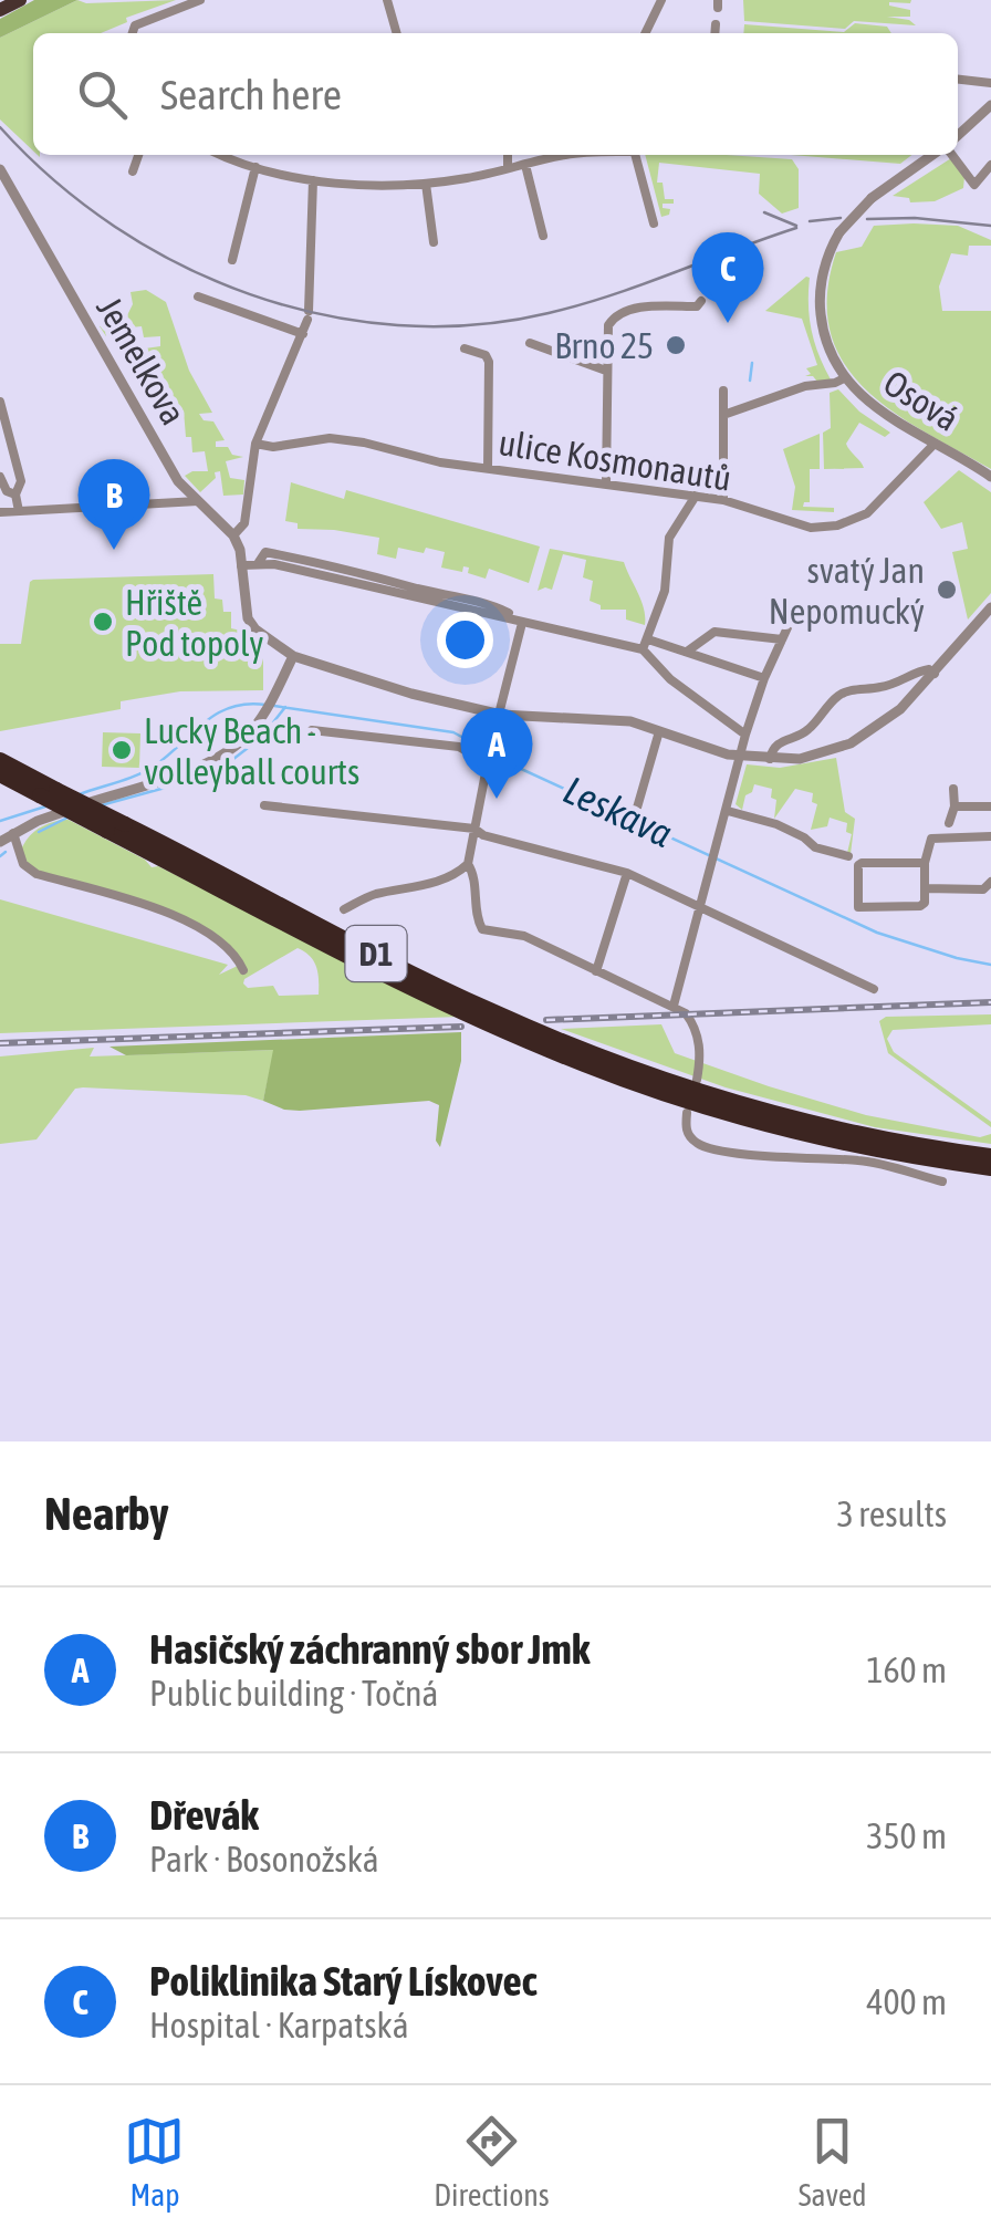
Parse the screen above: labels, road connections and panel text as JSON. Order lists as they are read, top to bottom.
{
  "streets": {
    "highway": ["D1"],
    "street": ["Jemelkova", "Osová", "ulice Kosmonautů"]
  },
  "crossings": [
    ["Osová", "ulice Kosmonautů"]
  ],
  "water": ["Leskava"],
  "places": [
    "Brno 25",
    "svatý Jan Nepomucký",
    "Hřiště Pod topoly",
    "Lucky Beach - volleyball courts"
  ],
  "page": {
    "search": "Search here",
    "pins": ["C", "B", "A"],
    "heading": ["Nearby", "3 results"],
    "list": [
      {
        "mark": "A",
        "name": "Hasičský záchranný sbor Jmk",
        "note": "Public building · Točná",
        "value": "160 m"
      },
      {
        "mark": "B",
        "name": "Dřevák",
        "note": "Park · Bosonožská",
        "value": "350 m"
      },
      {
        "mark": "C",
        "name": "Poliklinika Starý Lískovec",
        "note": "Hospital · Karpatská",
        "value": "400 m"
      }
    ],
    "nav": ["Map", "Directions", "Saved"]
  }
}
